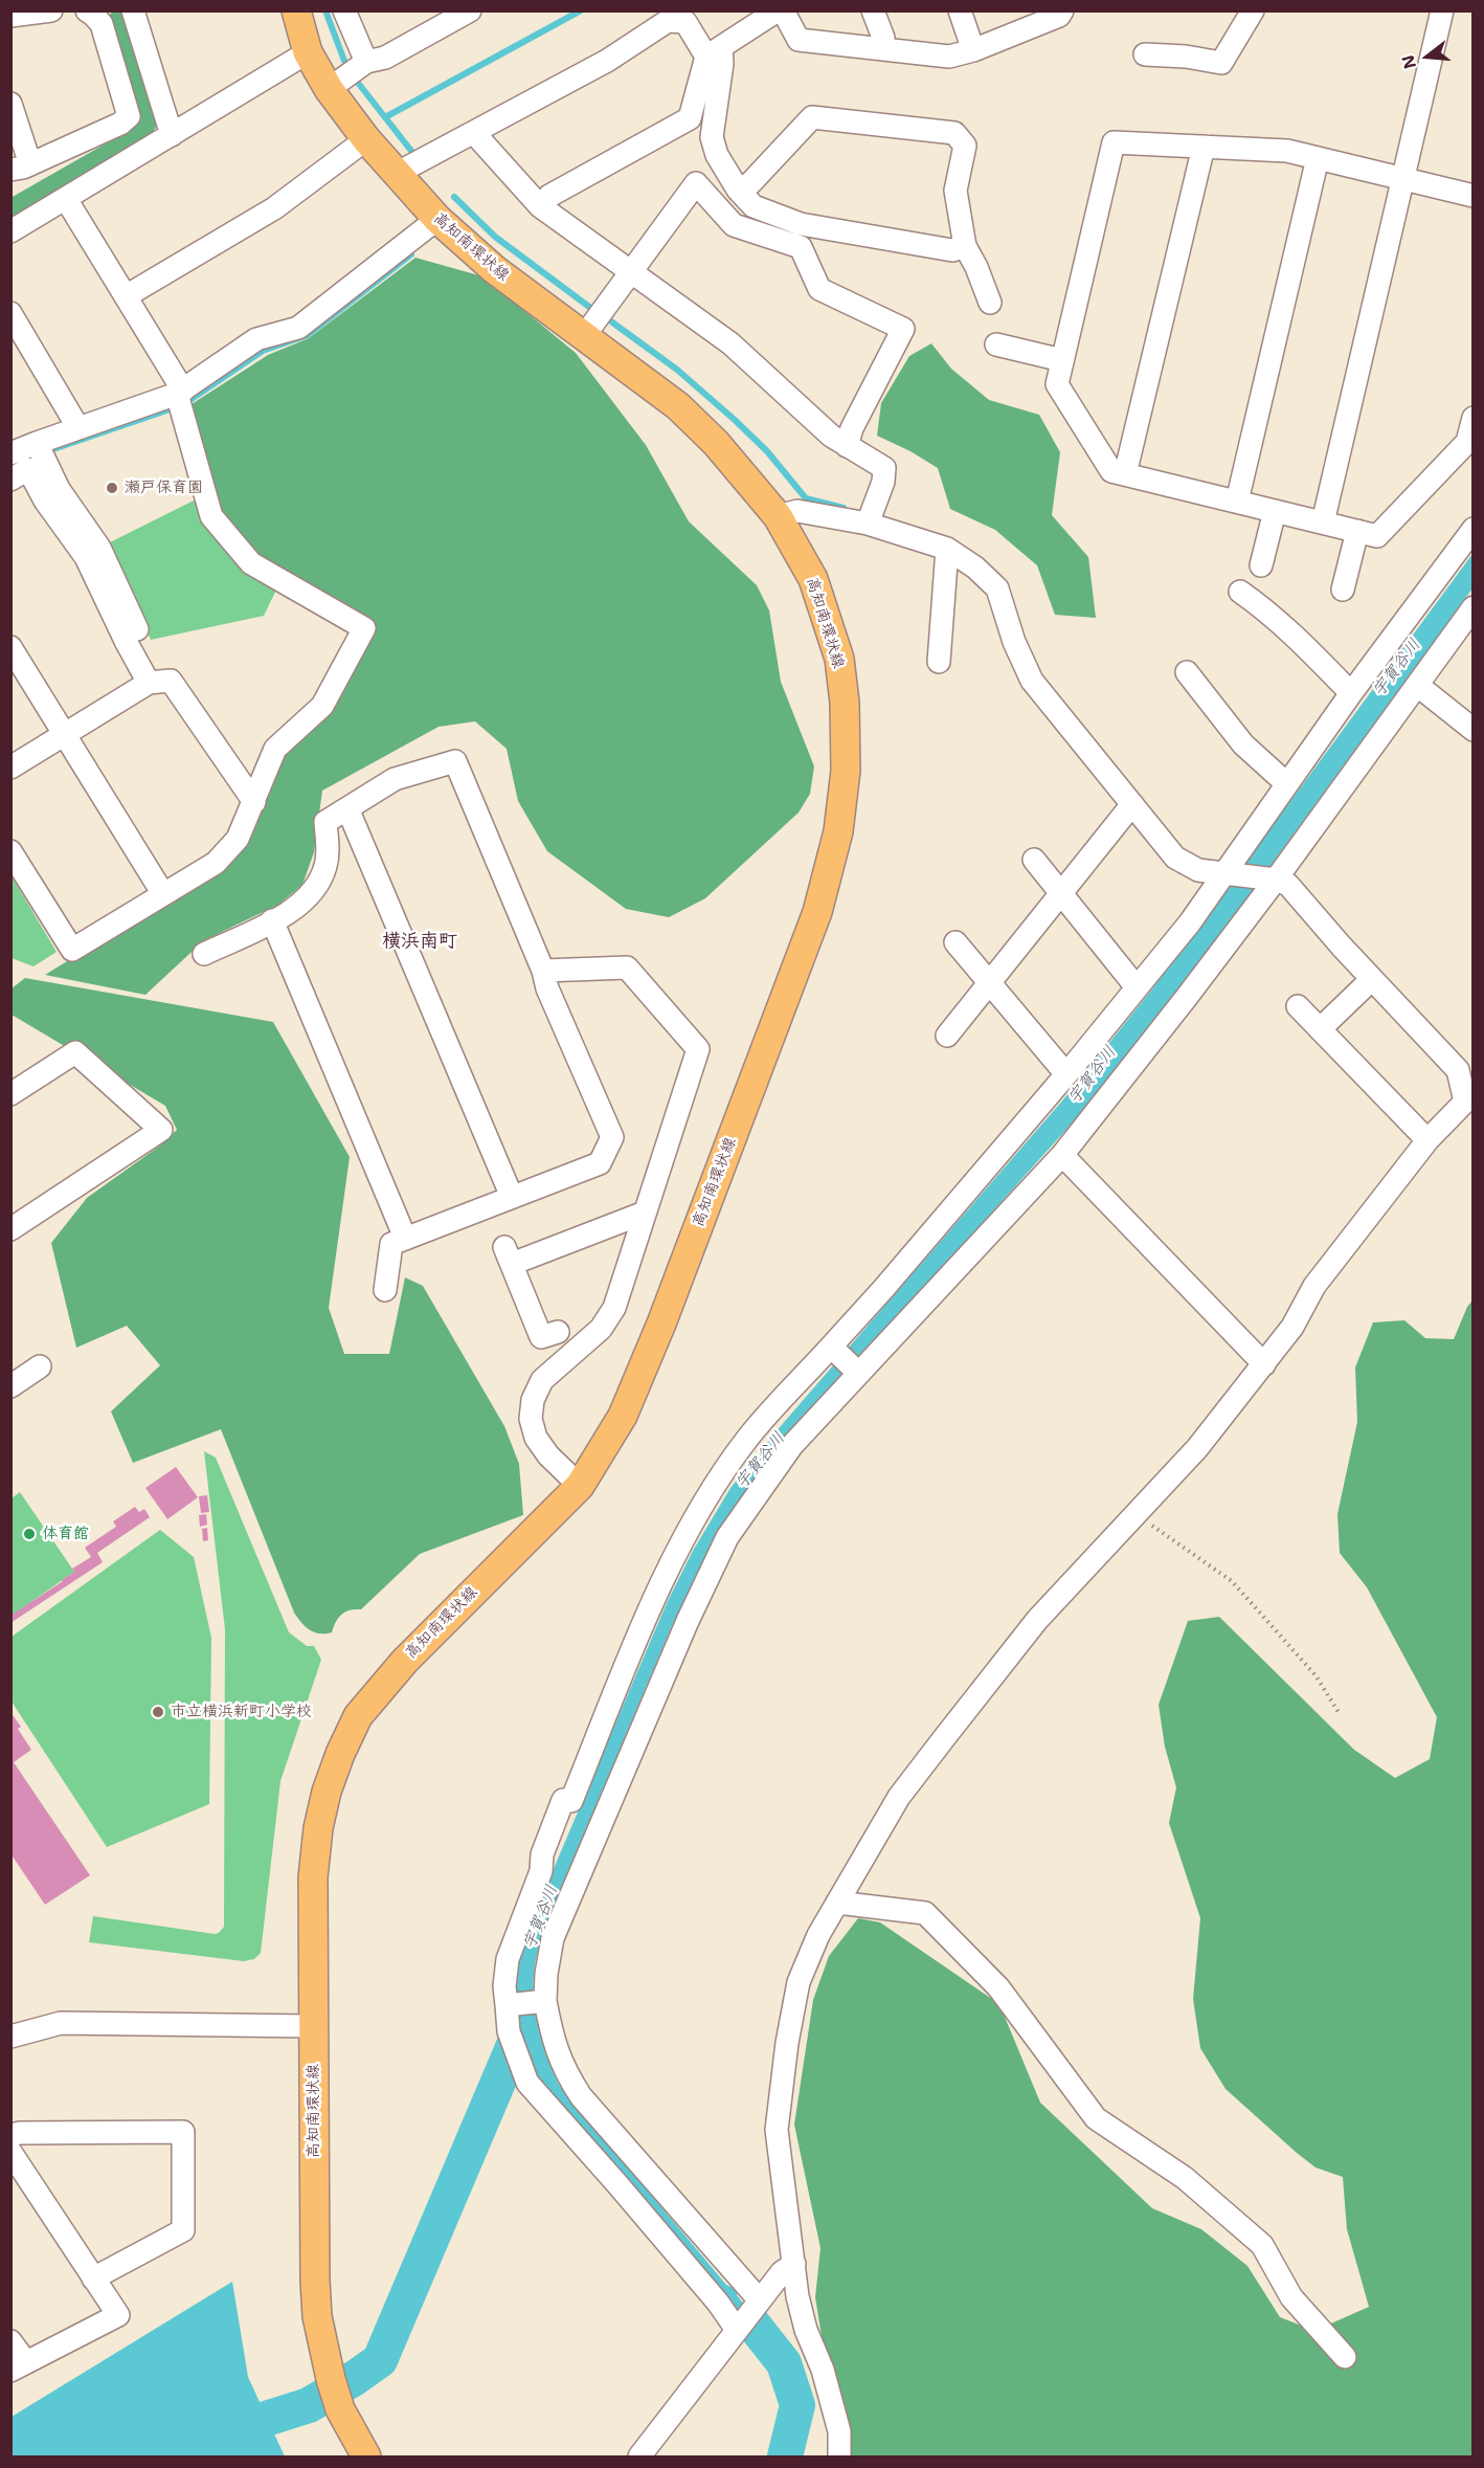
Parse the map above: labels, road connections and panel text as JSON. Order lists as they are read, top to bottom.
{
  "streets": {
    "main road": ["高知南環状線"]
  },
  "districts": ["横浜南町"],
  "water": ["宇賀谷川"],
  "places": ["瀬戸保育園", "体育館", "市立横浜新町小学校"],
  "north": "left"
}
